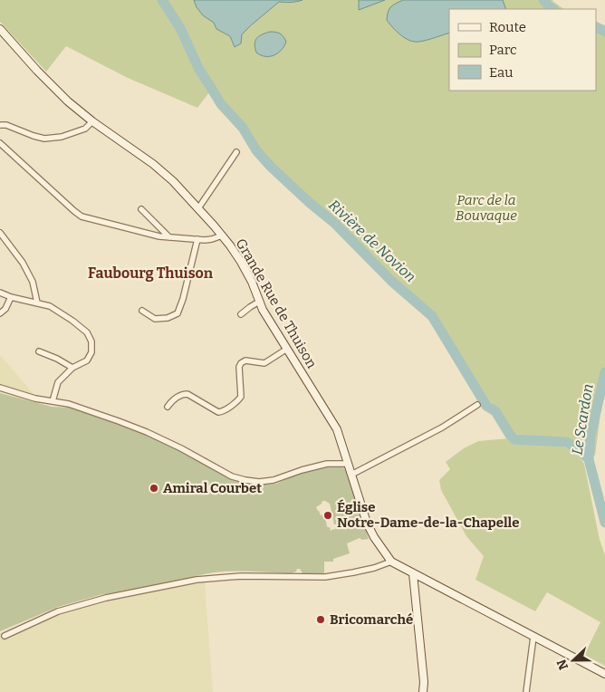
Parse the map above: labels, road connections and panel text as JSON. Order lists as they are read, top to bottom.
{
  "streets": {
    "street": ["Grande Rue de Thuison"]
  },
  "districts": ["Faubourg Thuison"],
  "water": ["Rivière de Novion", "Le Scardon"],
  "parks": ["Parc de la Bouvaque"],
  "places": ["Amiral Courbet", "Église Notre-Dame-de-la-Chapelle", "Bricomarché"],
  "legend": ["Route", "Parc", "Eau"],
  "north": "left"
}
